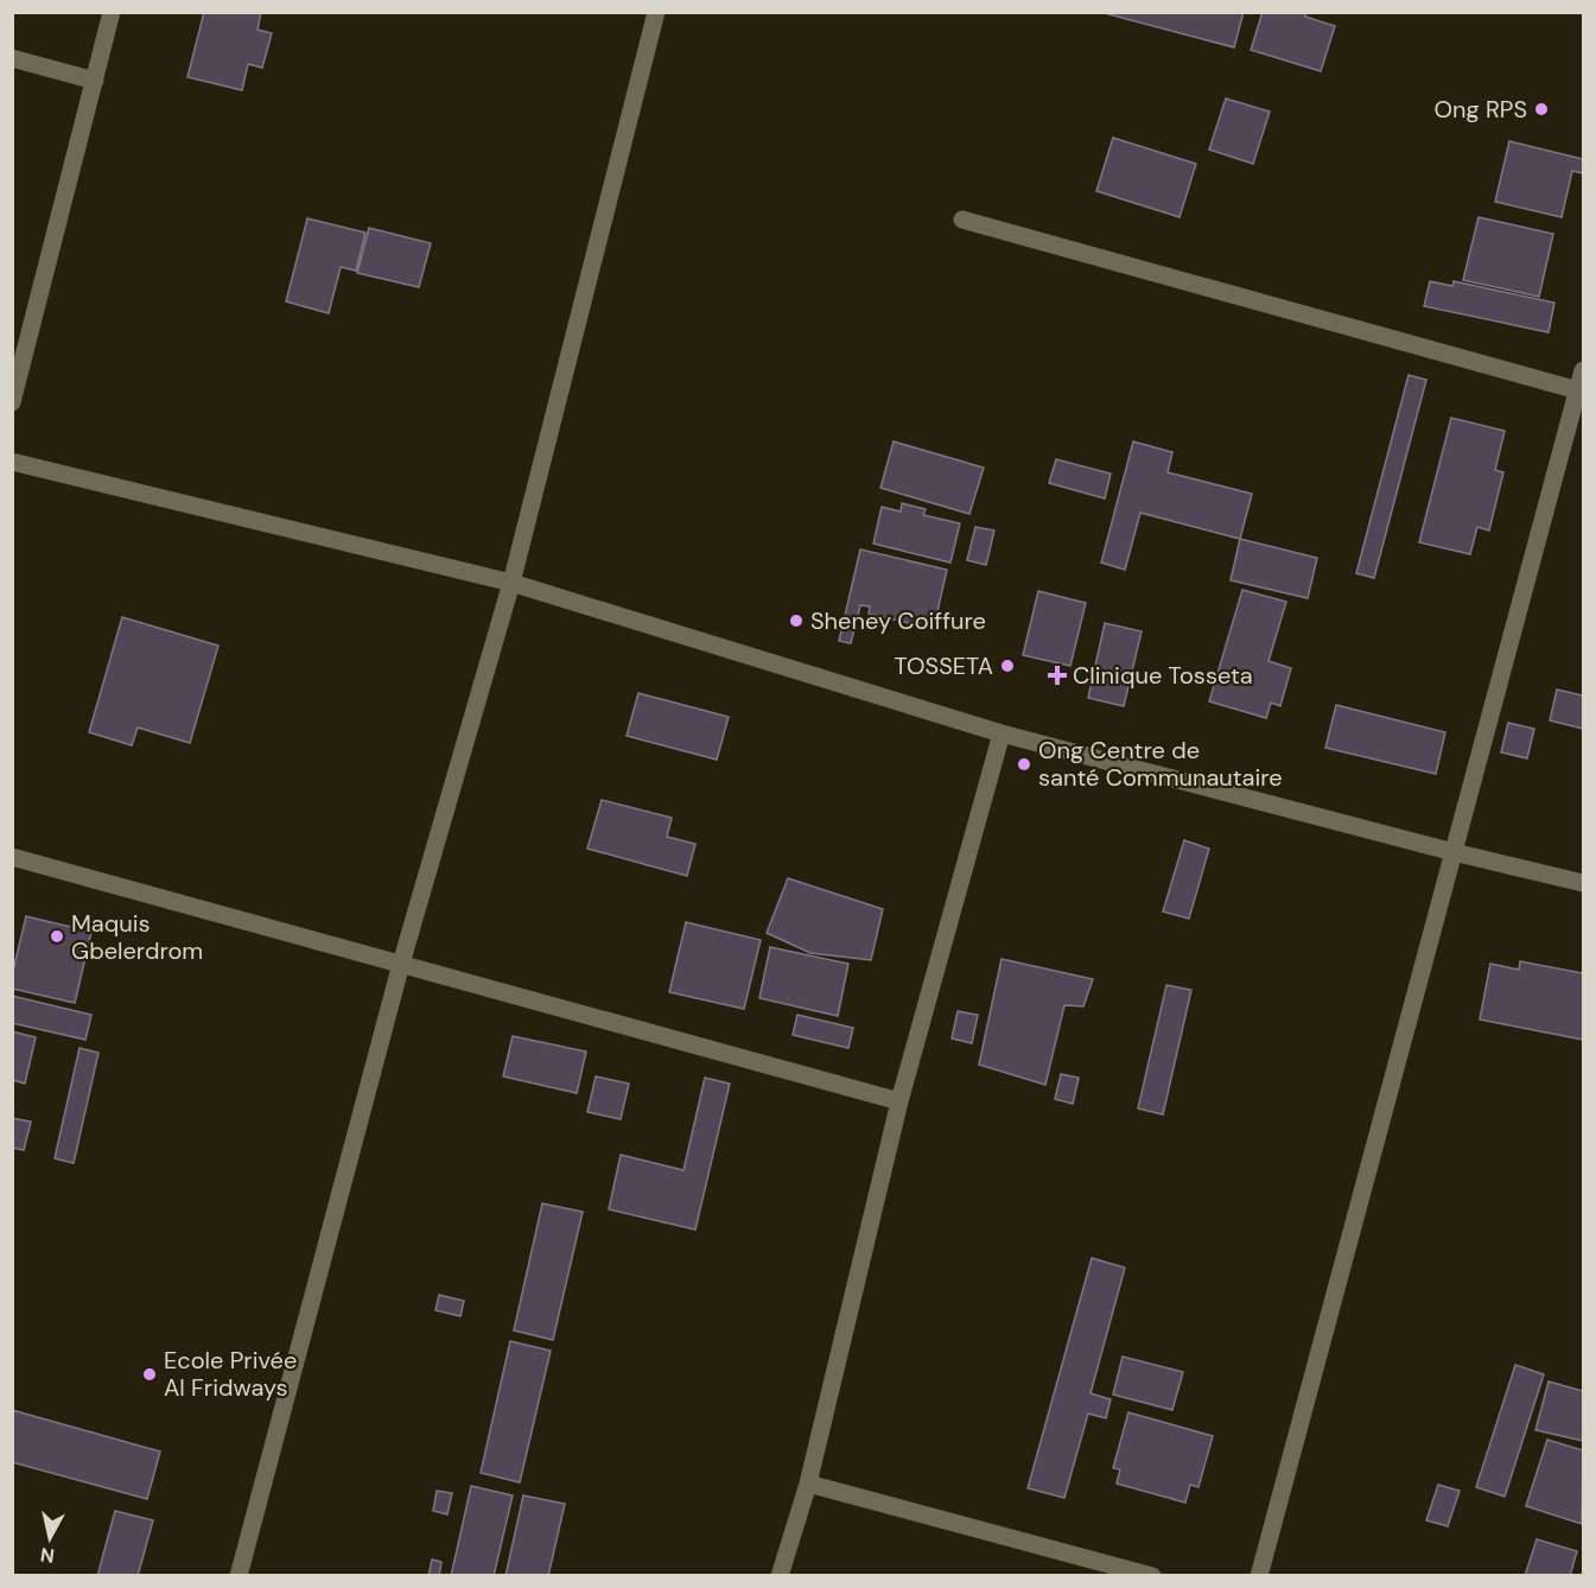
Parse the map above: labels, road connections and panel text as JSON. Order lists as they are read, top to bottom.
{
  "places": {
    "other": [
      "Ong RPS",
      "Sheney Coiffure",
      "TOSSETA",
      "Ong Centre de santé Communautaire",
      "Maquis Gbelerdrom",
      "Ecole Privée Al Fridways"
    ],
    "health": ["Clinique Tosseta"]
  },
  "north": "bottom"
}
